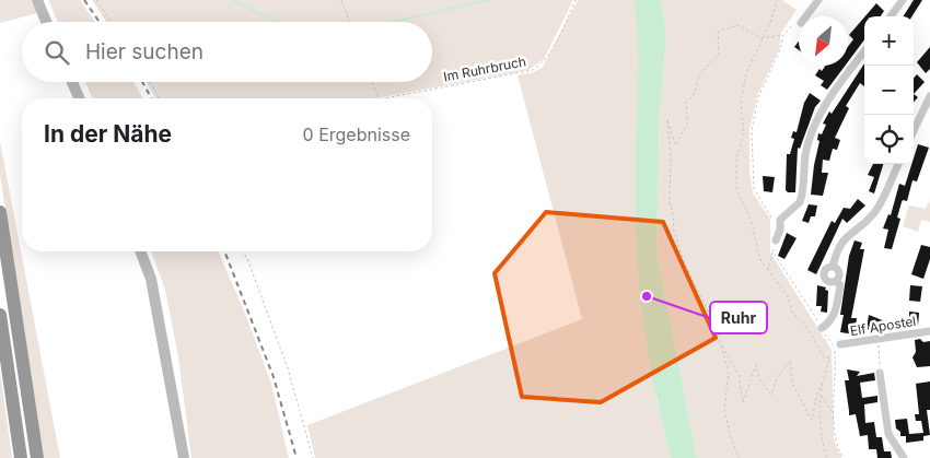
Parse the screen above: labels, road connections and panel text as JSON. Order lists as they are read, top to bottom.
{
  "streets": {
    "street": ["Elf Apostel"],
    "path": ["Im Ruhrbruch"]
  },
  "places": ["Ruhr"],
  "north": "bottom left",
  "page": {
    "map_buttons": ["+", "−"],
    "search": "Hier suchen",
    "heading": ["In der Nähe", "0 Ergebnisse"]
  }
}
